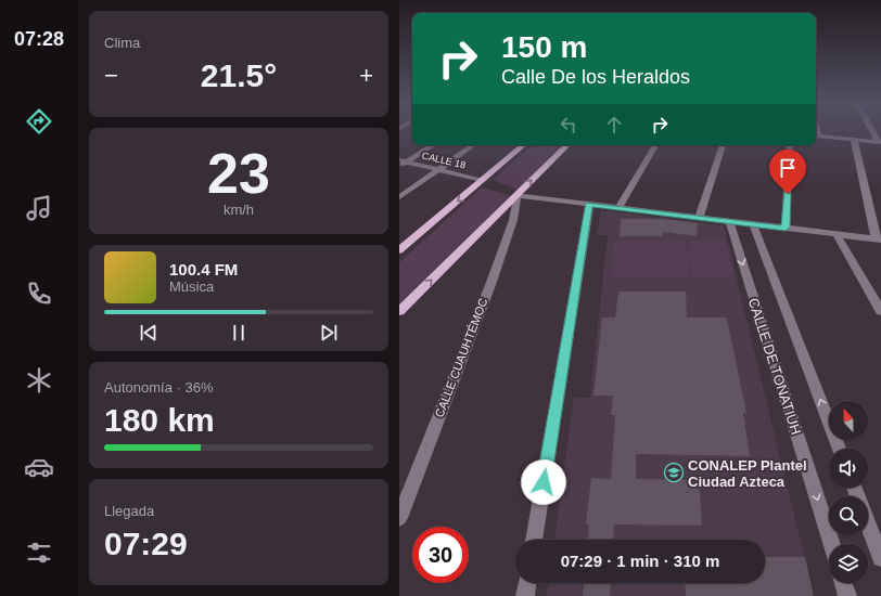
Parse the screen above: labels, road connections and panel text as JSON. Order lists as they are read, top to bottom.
{
  "streets": {
    "street": ["CALLE 18", "CALLE CUAUHTÉMOC", "CALLE DE TONATIUH"]
  },
  "places": {
    "school or university": ["CONALEP Plantel Ciudad Azteca"]
  },
  "north": "top",
  "page": {
    "tabs": "07:28",
    "tile": [
      "Clima",
      ["23", "km/h"],
      ["Autonomía · 36%", "180 km"],
      ["Llegada", "07:29"]
    ],
    "turn": ["150 m", "Calle De los Heraldos"],
    "heat": ["−", "21.5°", "+"],
    "song": ["100.4 FM", "Música"],
    "limit": "30",
    "trip": "07:29 · 1 min · 310 m"
  }
}
